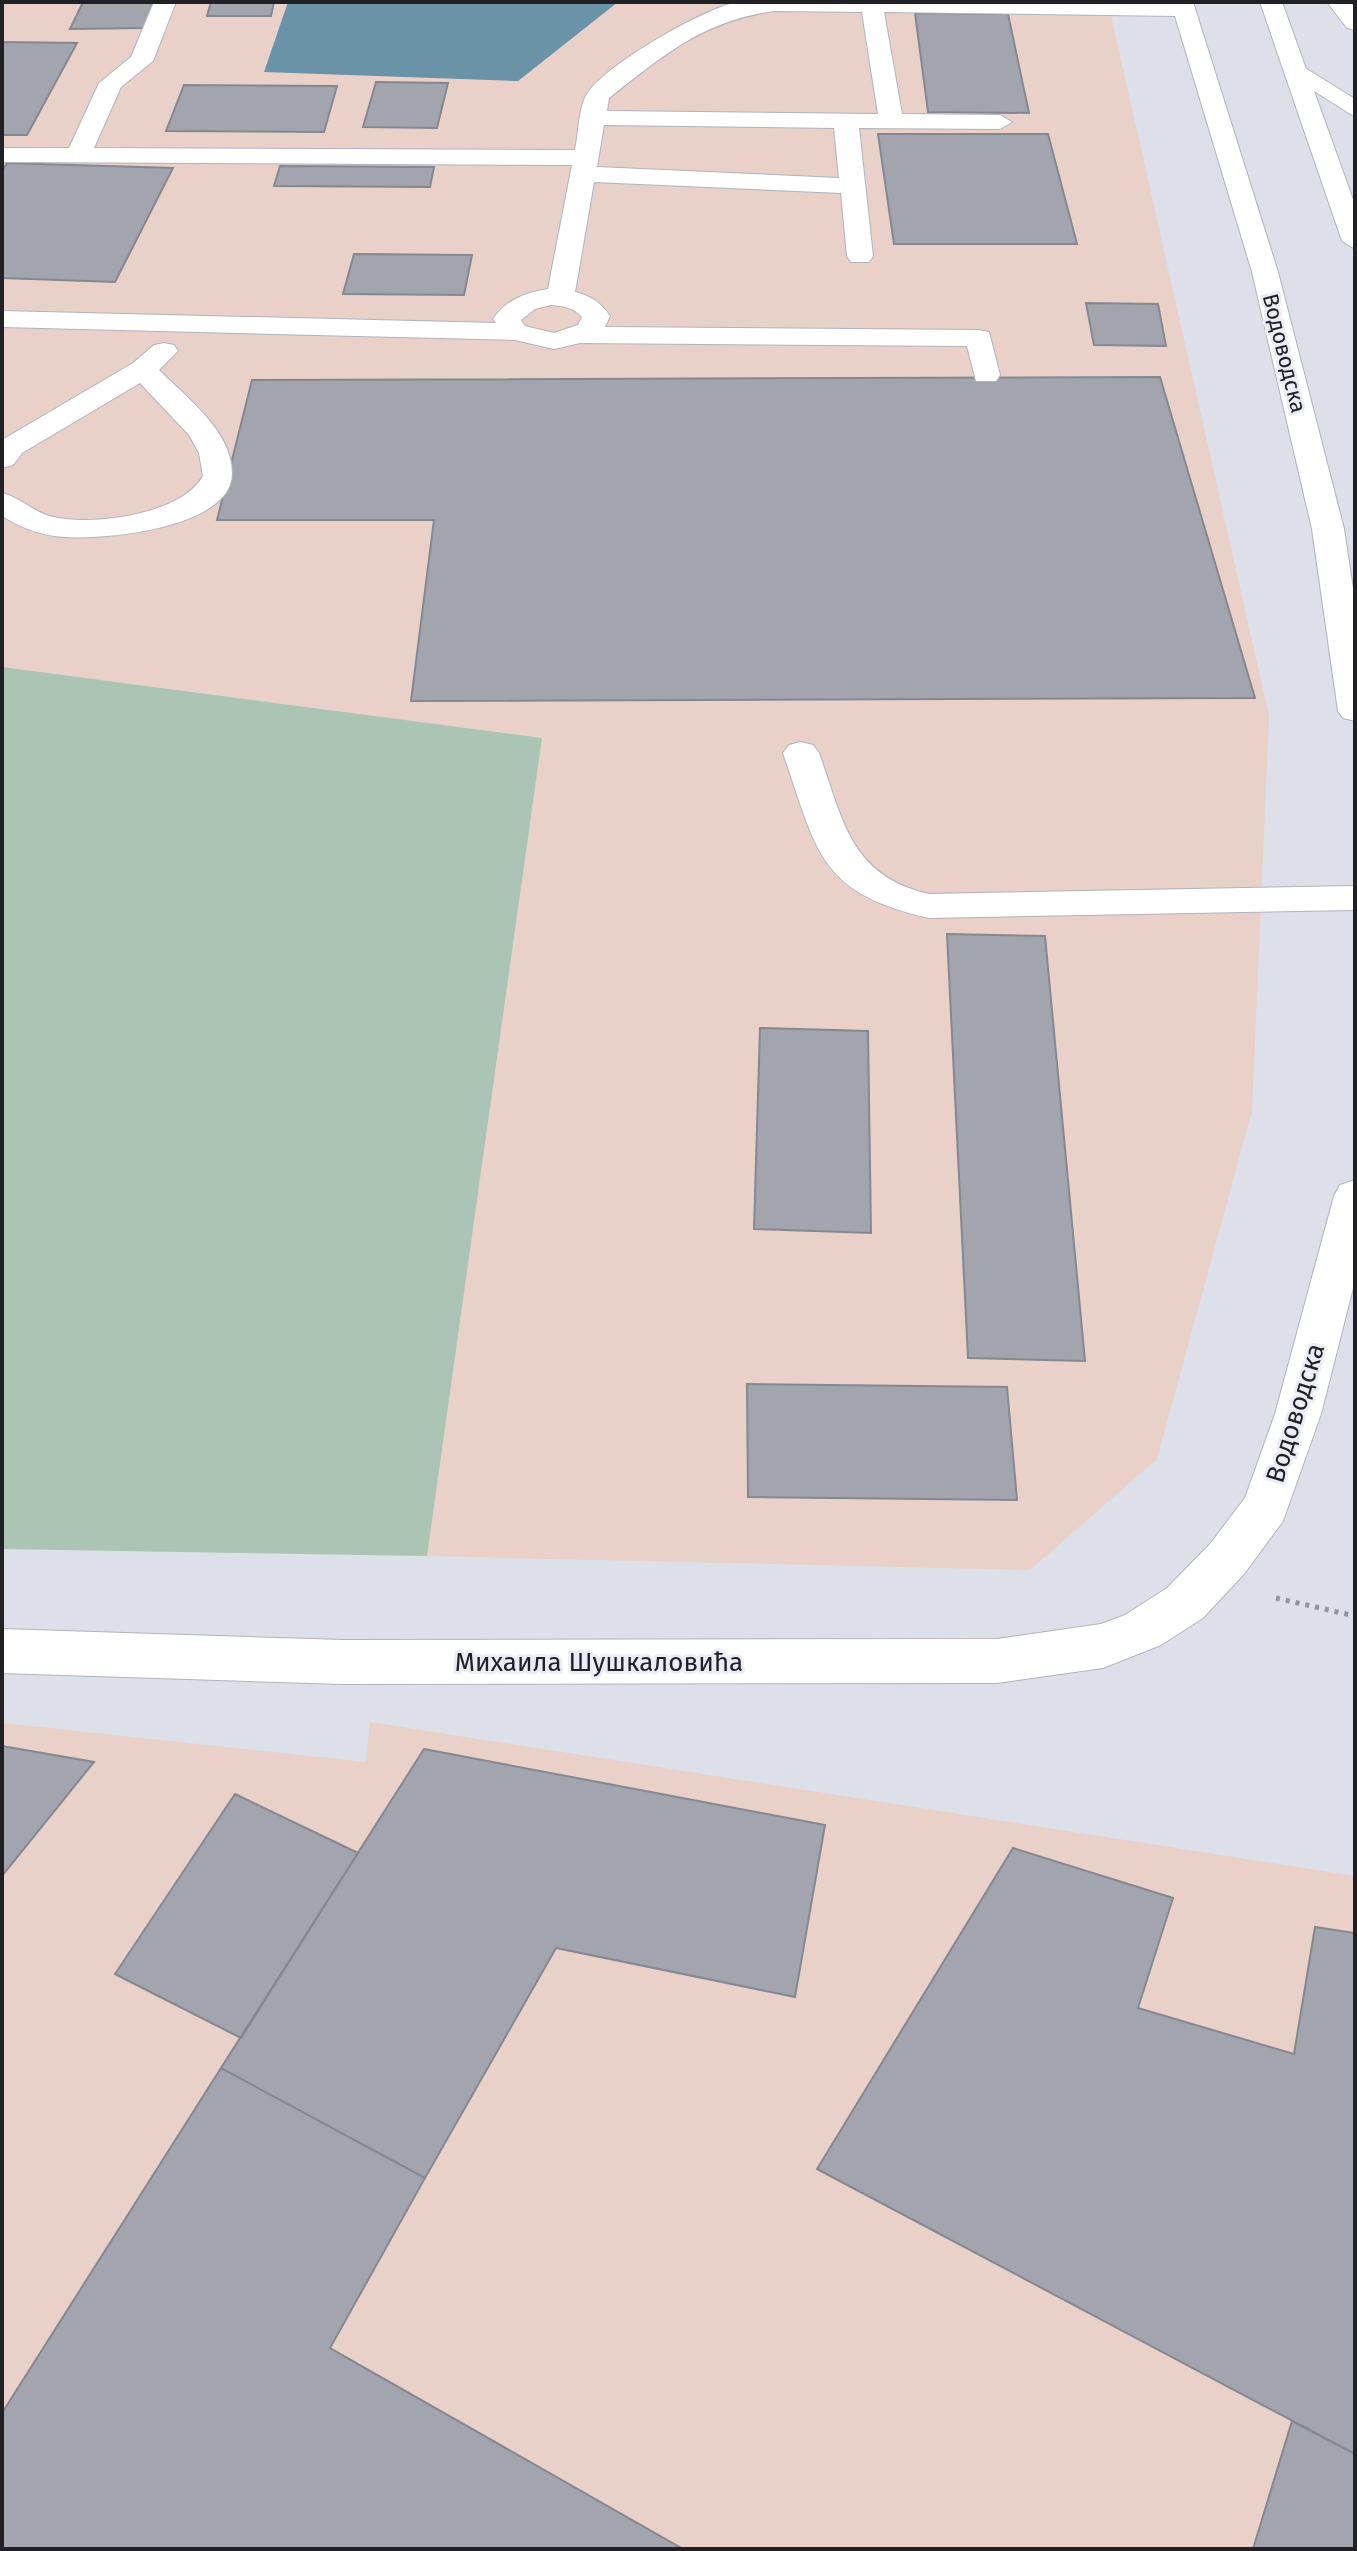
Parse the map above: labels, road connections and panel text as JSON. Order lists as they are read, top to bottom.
{
  "streets": {
    "street": ["Водоводска", "Михаила Шушкаловића"]
  },
  "crossings": [
    ["Водоводска", "Михаила Шушкаловића"]
  ]
}
